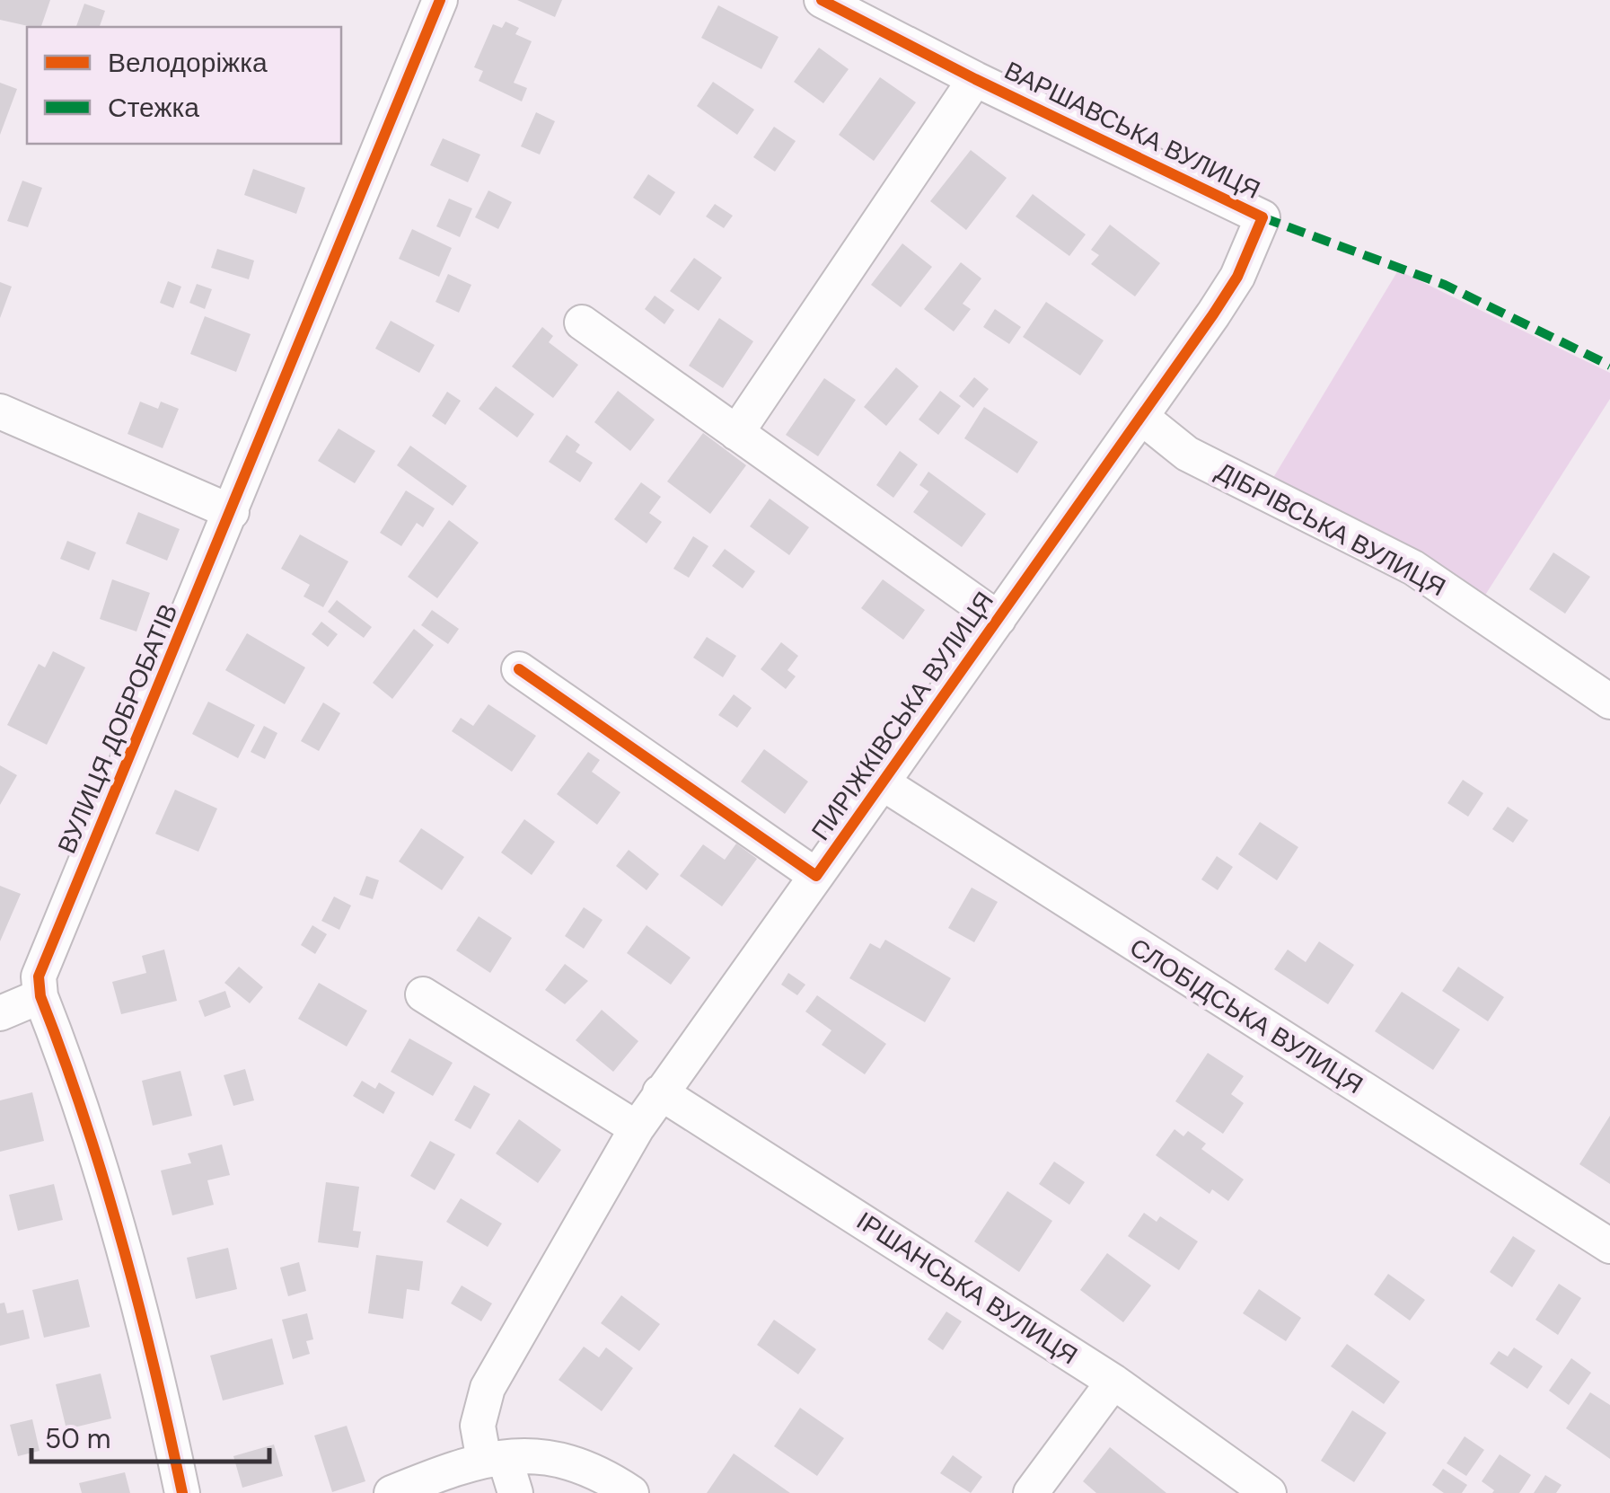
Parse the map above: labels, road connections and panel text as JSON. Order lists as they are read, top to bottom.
{
  "streets": {
    "street": [
      "ВАРШАВСЬКА ВУЛИЦЯ",
      "ДІБРІВСЬКА ВУЛИЦЯ",
      "ПИРІЖКІВСЬКА ВУЛИЦЯ",
      "ВУЛИЦЯ ДОБРОБАТІВ",
      "СЛОБІДСЬКА ВУЛИЦЯ",
      "ІРШАНСЬКА ВУЛИЦЯ"
    ]
  },
  "crossings": [
    ["ВАРШАВСЬКА ВУЛИЦЯ", "ДІБРІВСЬКА ВУЛИЦЯ"],
    ["ВАРШАВСЬКА ВУЛИЦЯ", "ПИРІЖКІВСЬКА ВУЛИЦЯ"],
    ["ДІБРІВСЬКА ВУЛИЦЯ", "ПИРІЖКІВСЬКА ВУЛИЦЯ"],
    ["ПИРІЖКІВСЬКА ВУЛИЦЯ", "СЛОБІДСЬКА ВУЛИЦЯ"],
    ["ПИРІЖКІВСЬКА ВУЛИЦЯ", "ІРШАНСЬКА ВУЛИЦЯ"]
  ],
  "legend": ["Велодоріжка", "Стежка"],
  "scale_bar": "50 m"
}
